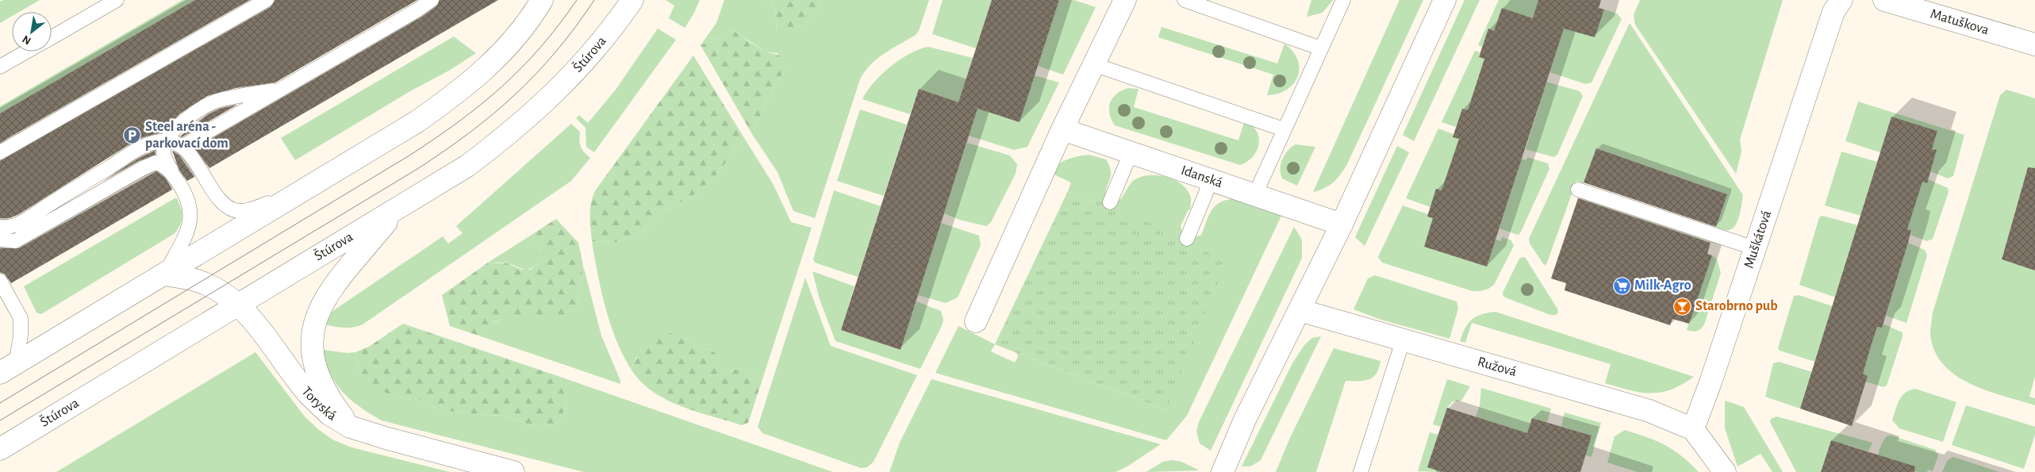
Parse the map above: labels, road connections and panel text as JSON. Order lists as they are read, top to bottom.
{
  "streets": {
    "street": [
      "Matuškova",
      "Štúrova",
      "Idanská",
      "Muškátová",
      "Ružová",
      "Toryská"
    ]
  },
  "crossings": [
    ["Štúrova", "Toryská"],
    ["Muškátová", "Ružová"]
  ],
  "places": {
    "parking": ["Steel aréna - parkovací dom"],
    "supermarket": ["Milk-Agro"],
    "bar": ["Starobrno pub"]
  },
  "north": "bottom left"
}
